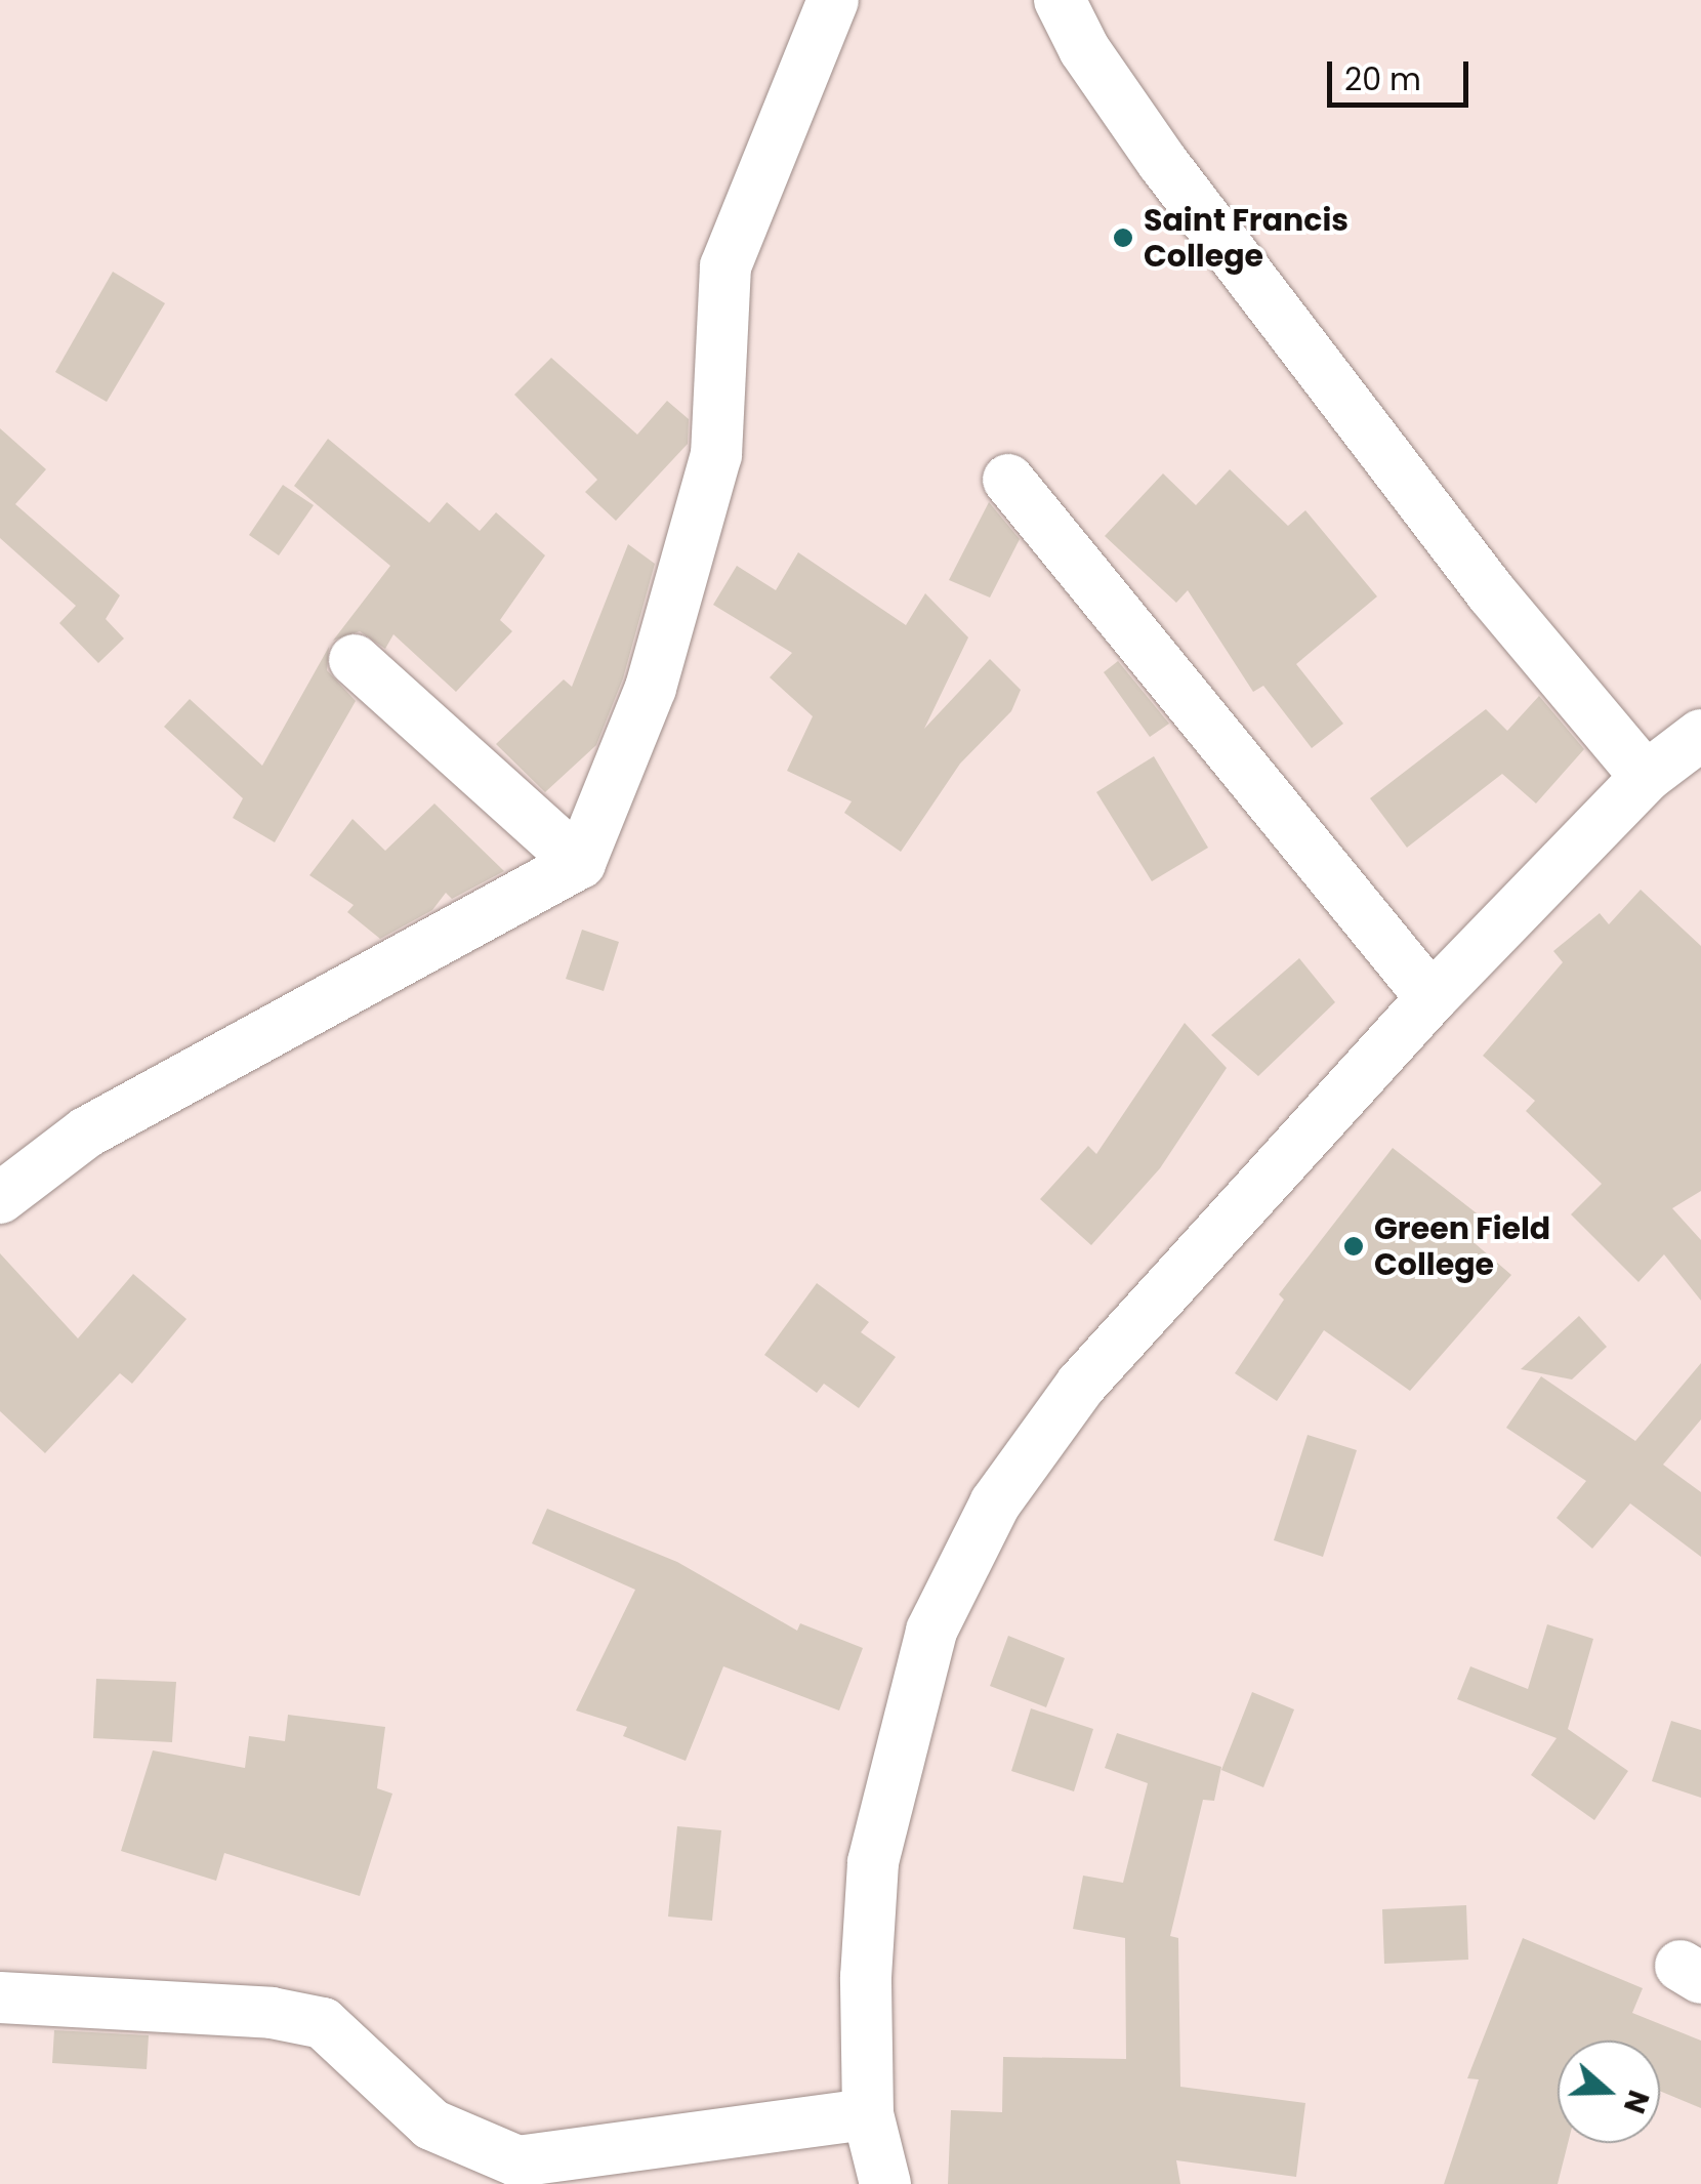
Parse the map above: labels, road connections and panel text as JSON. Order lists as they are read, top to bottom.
{
  "places": ["Saint Francis College", "Green Field College"],
  "scale_bar": "20 m",
  "north": "right"
}
